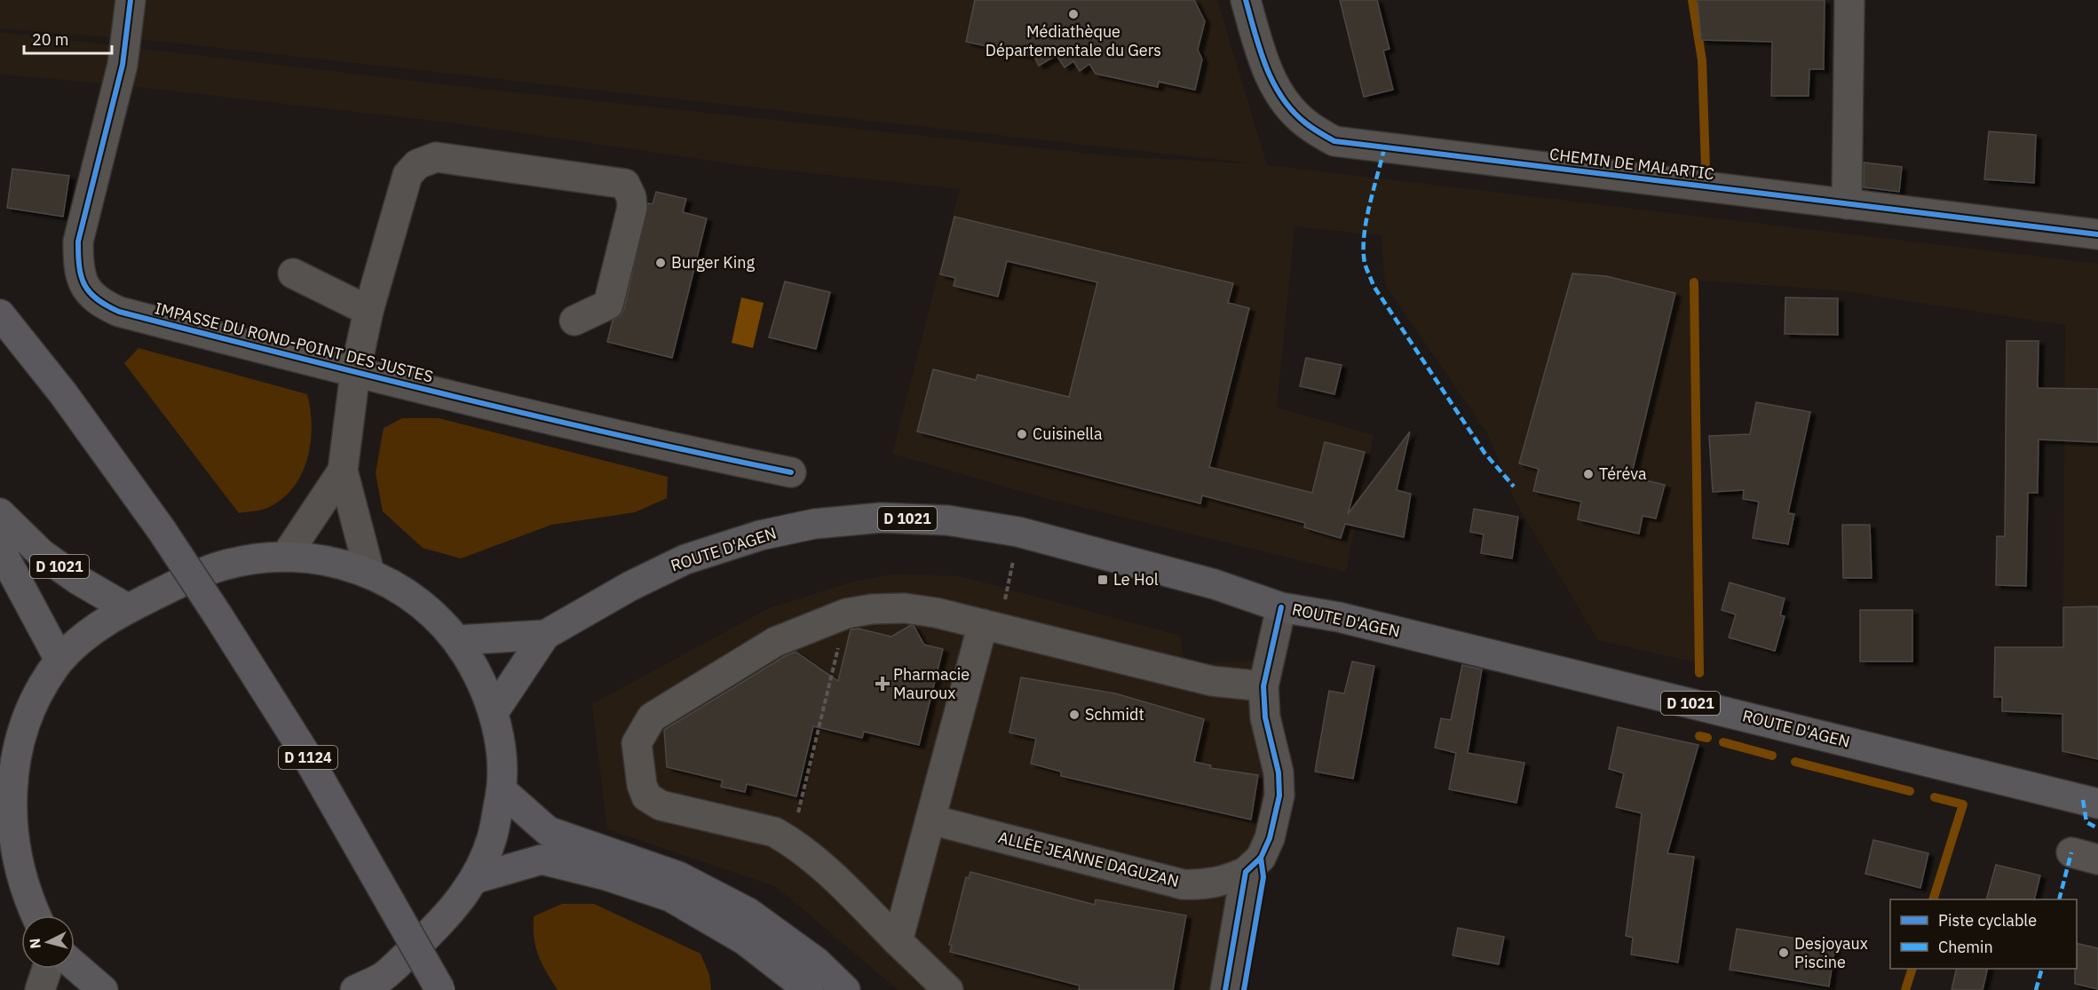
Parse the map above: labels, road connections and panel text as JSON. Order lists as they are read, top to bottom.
{
  "streets": {
    "highway": ["D 1124"],
    "main road": ["D 1021", "ROUTE D'AGEN"],
    "street": ["CHEMIN DE MALARTIC", "IMPASSE DU ROND-POINT DES JUSTES", "ALLÉE JEANNE DAGUZAN"]
  },
  "places": {
    "other": [
      "Médiathèque Départementale du Gers",
      "Burger King",
      "Cuisinella",
      "Téréva",
      "Schmidt",
      "Desjoyaux Piscine"
    ],
    "transit": ["Le Hol"],
    "health": ["Pharmacie Mauroux"]
  },
  "legend": ["Piste cyclable", "Chemin"],
  "scale_bar": "20 m",
  "north": "left"
}
